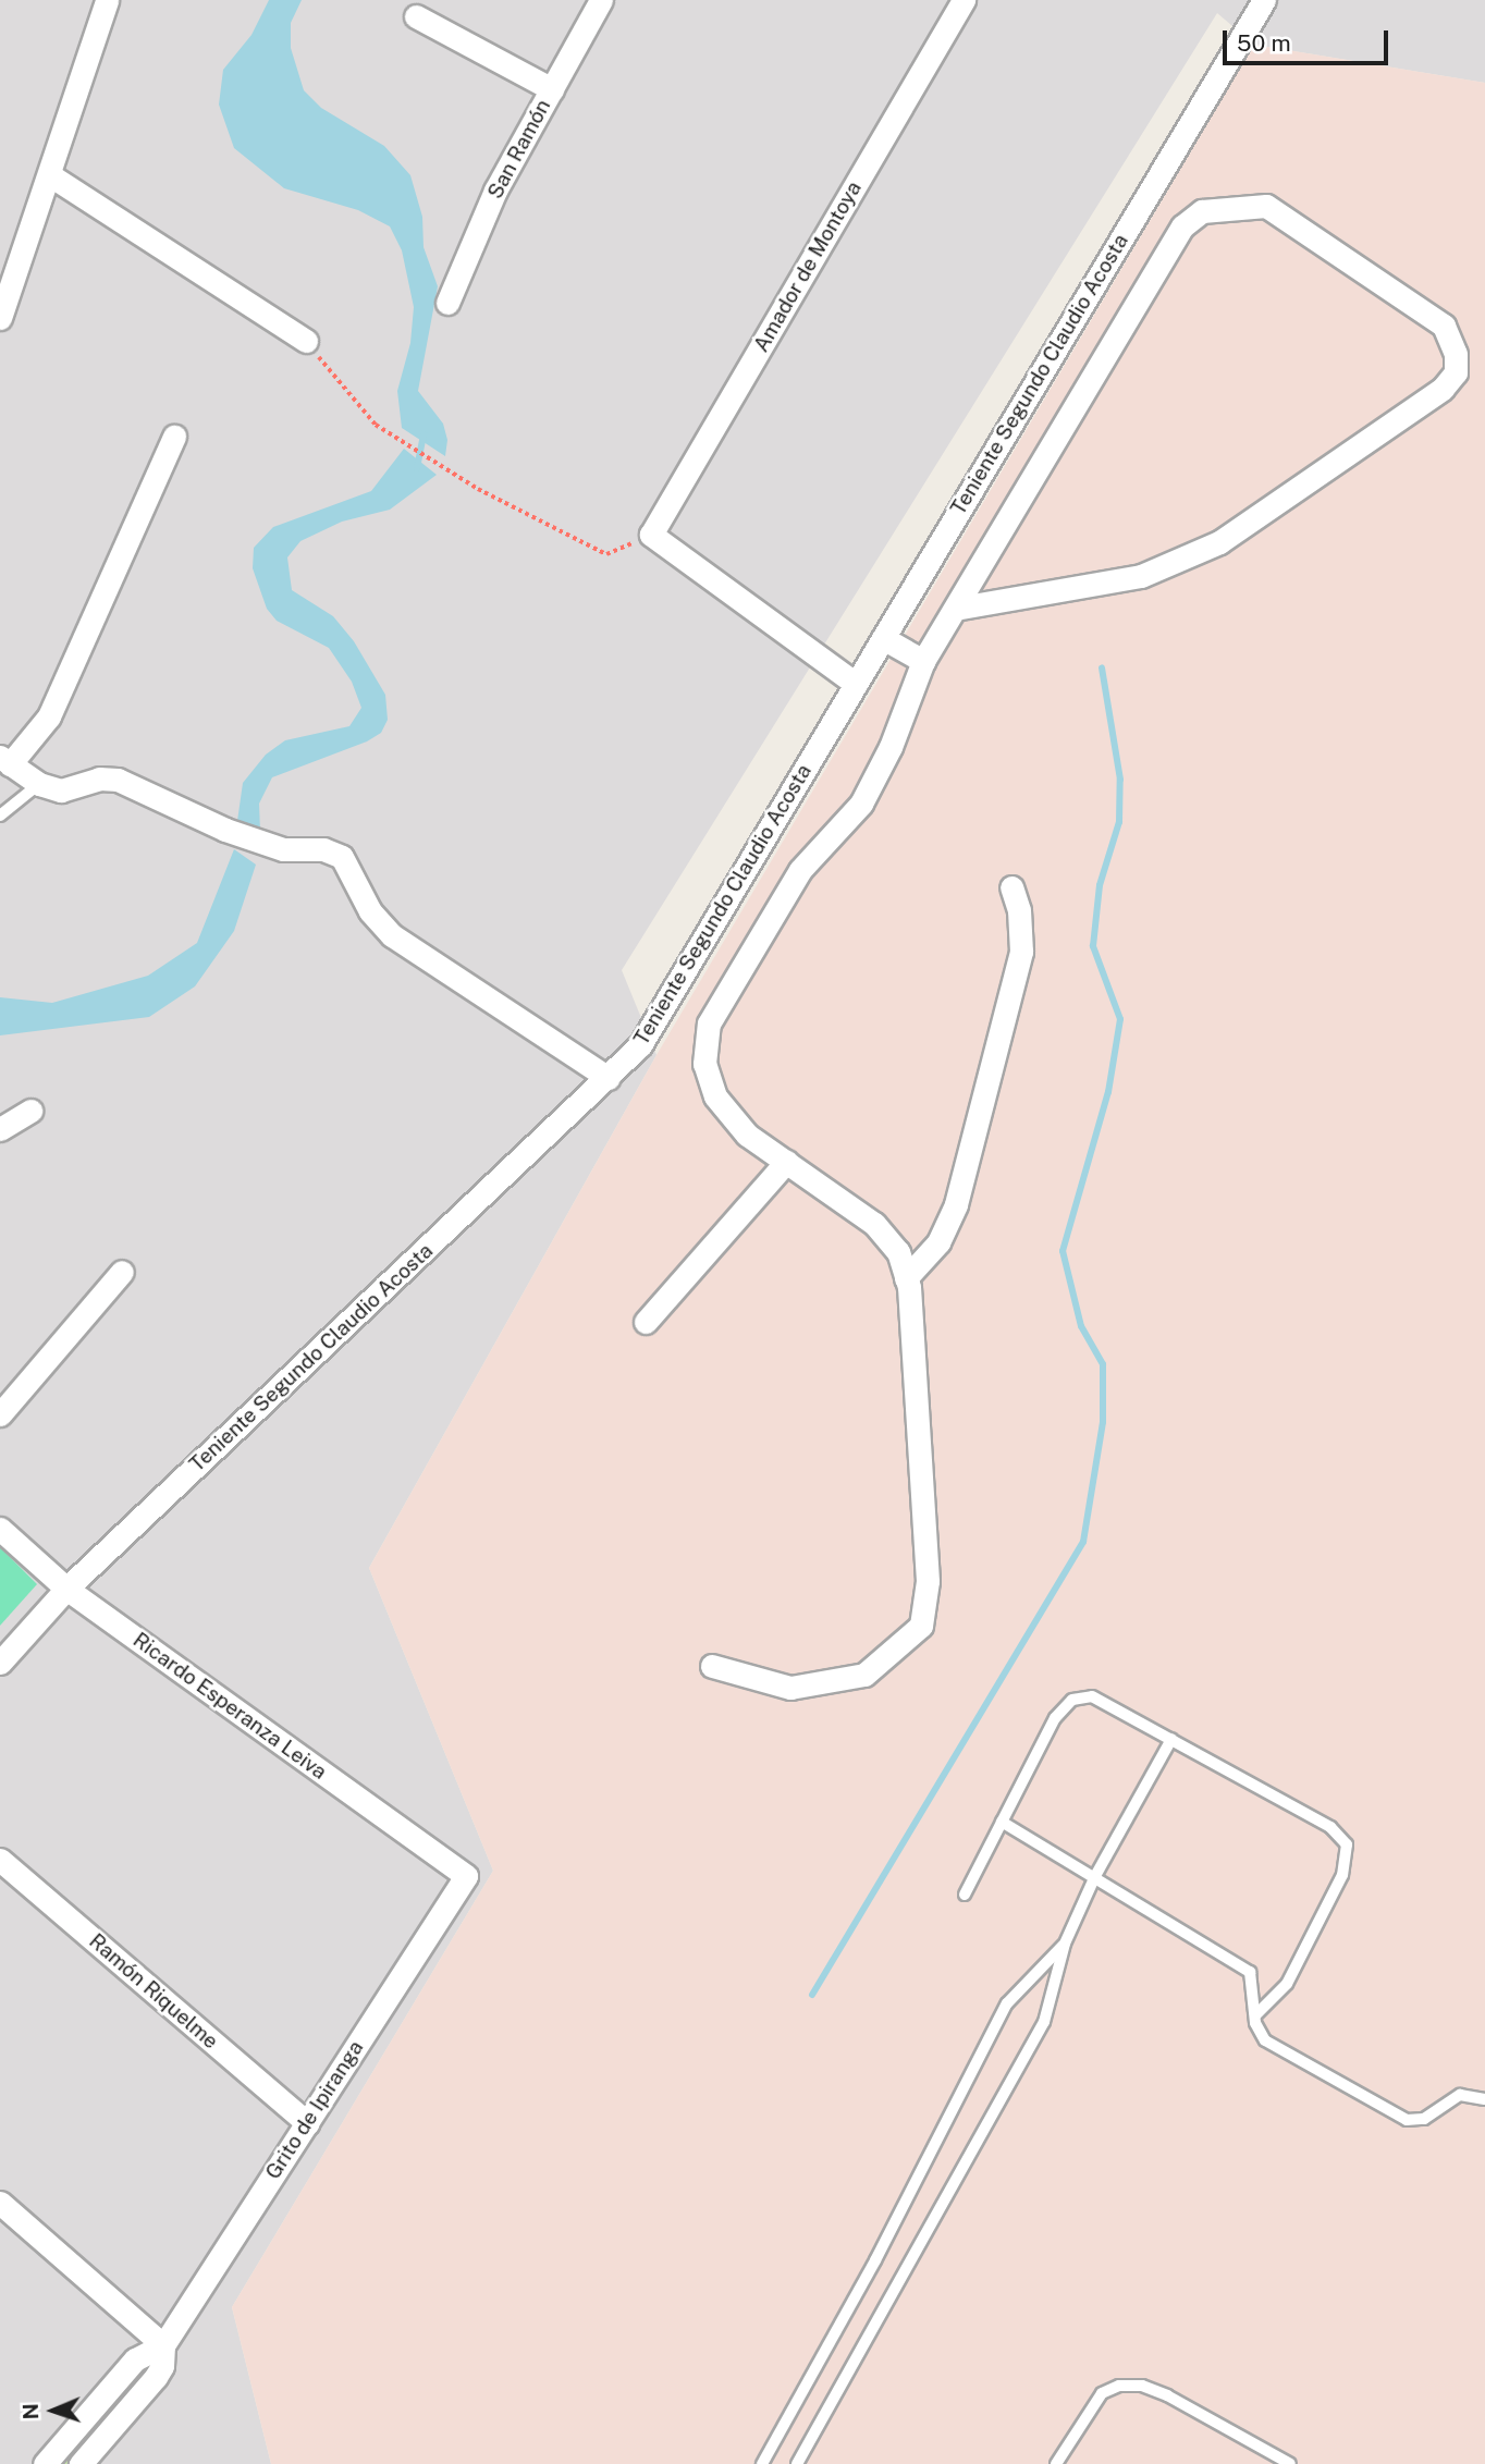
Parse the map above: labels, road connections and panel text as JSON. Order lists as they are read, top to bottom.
{
  "streets": {
    "street": [
      "San Ramón",
      "Amador de Montoya",
      "Teniente Segundo Claudio Acosta",
      "Ricardo Esperanza Leiva",
      "Ramón Riquelme",
      "Grito de Ipiranga"
    ]
  },
  "crossings": [
    ["Teniente Segundo Claudio Acosta", "Ricardo Esperanza Leiva"],
    ["Ricardo Esperanza Leiva", "Grito de Ipiranga"],
    ["Ramón Riquelme", "Grito de Ipiranga"]
  ],
  "scale_bar": "50 m",
  "north": "left"
}
